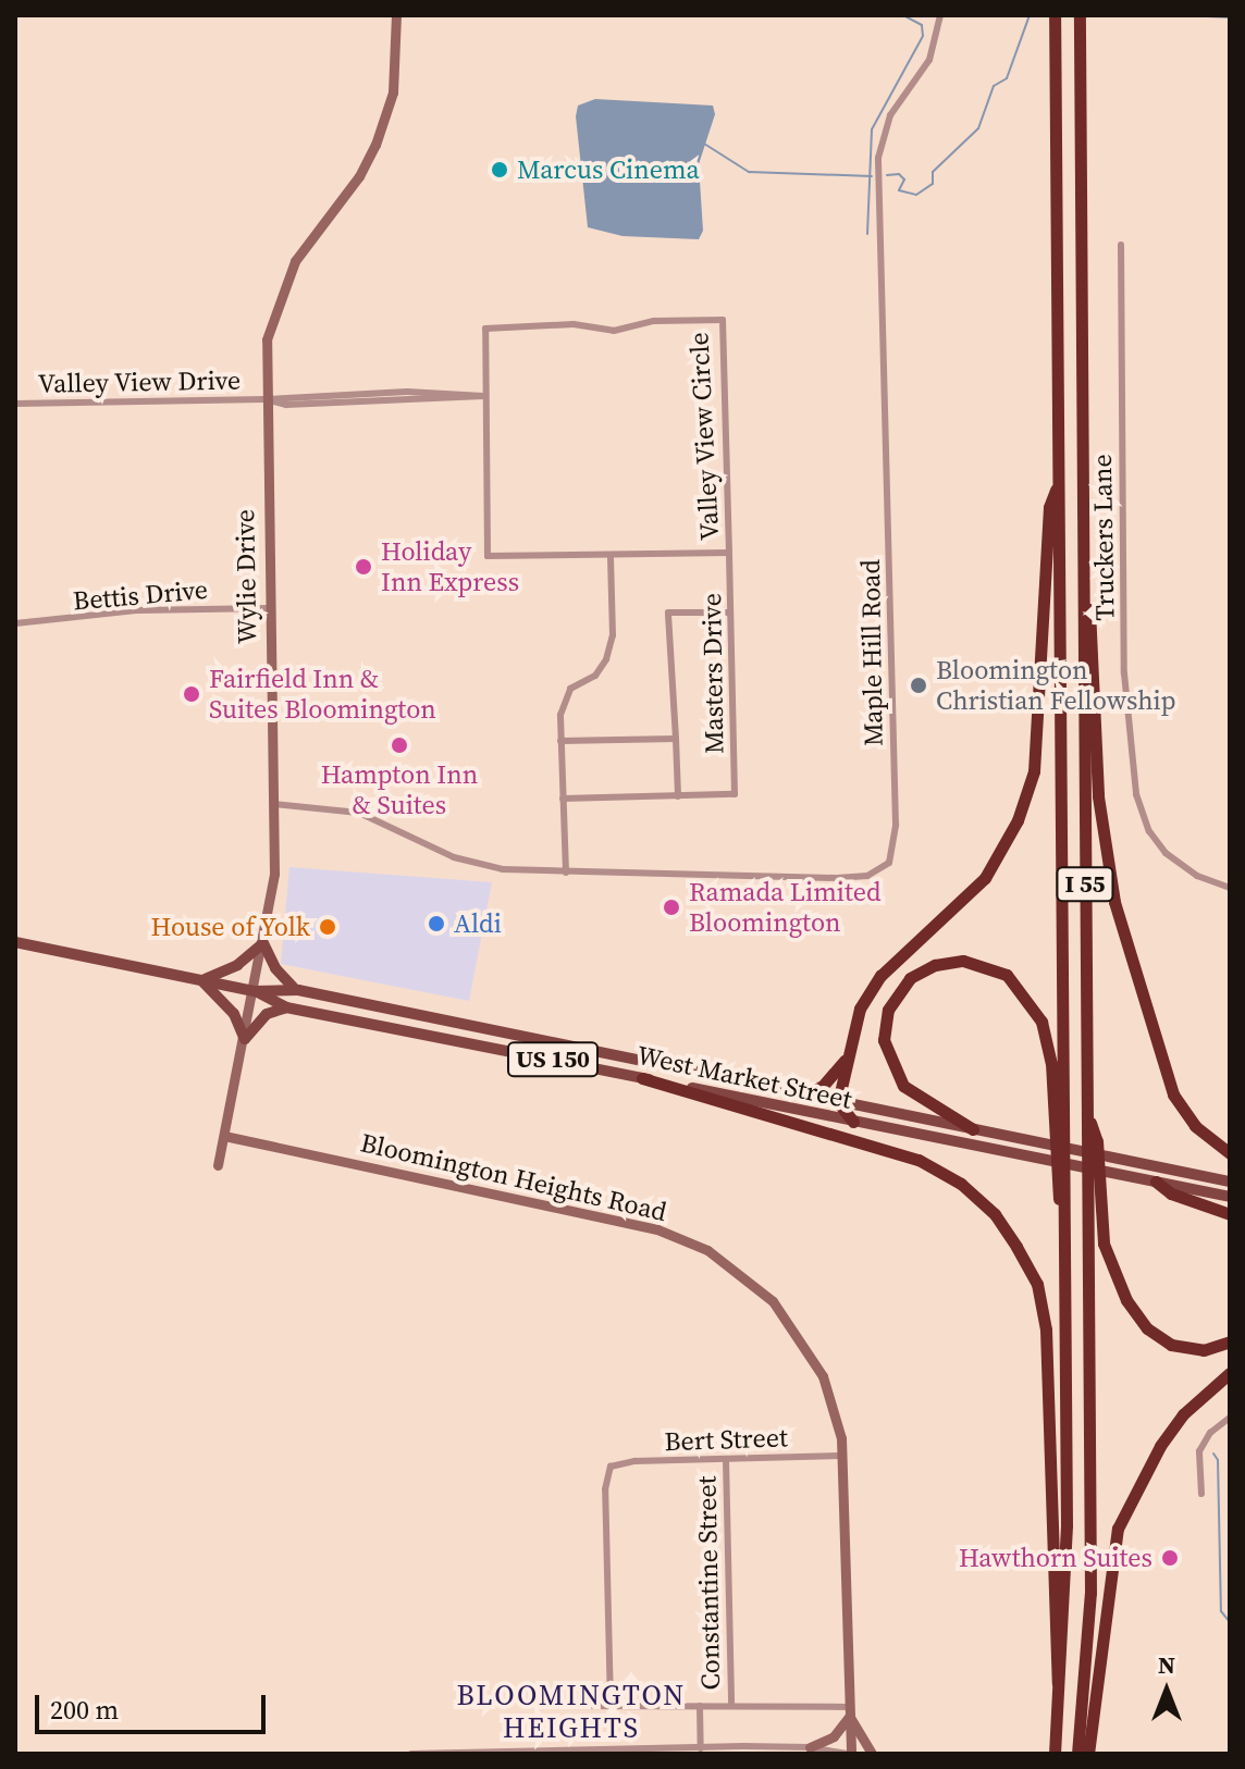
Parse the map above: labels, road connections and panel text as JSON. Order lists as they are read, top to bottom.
{
  "streets": {
    "highway": ["I 55"],
    "main road": [
      "Wylie Drive",
      "US 150",
      "West Market Street",
      "Bloomington Heights Road"
    ],
    "street": [
      "Valley View Drive",
      "Valley View Circle",
      "Truckers Lane",
      "Bettis Drive",
      "Maple Hill Road",
      "Masters Drive",
      "Bert Street",
      "Constantine Street"
    ]
  },
  "crossings": [
    ["Valley View Drive", "Valley View Circle"],
    ["Valley View Drive", "Wylie Drive"],
    ["Valley View Circle", "Masters Drive"],
    ["Wylie Drive", "Bettis Drive"],
    ["Wylie Drive", "Maple Hill Road"],
    ["Wylie Drive", "West Market Street"],
    ["Wylie Drive", "Bloomington Heights Road"],
    ["Bloomington Heights Road", "Bert Street"],
    ["Bert Street", "Constantine Street"]
  ],
  "districts": ["BLOOMINGTON HEIGHTS"],
  "places": [
    "Marcus Cinema",
    "Holiday Inn Express",
    "Bloomington Christian Fellowship",
    "Fairfield Inn & Suites Bloomington",
    "Hampton Inn & Suites",
    "Ramada Limited Bloomington",
    "Aldi",
    "House of Yolk",
    "Hawthorn Suites"
  ],
  "scale_bar": "200 m",
  "north": "top"
}
